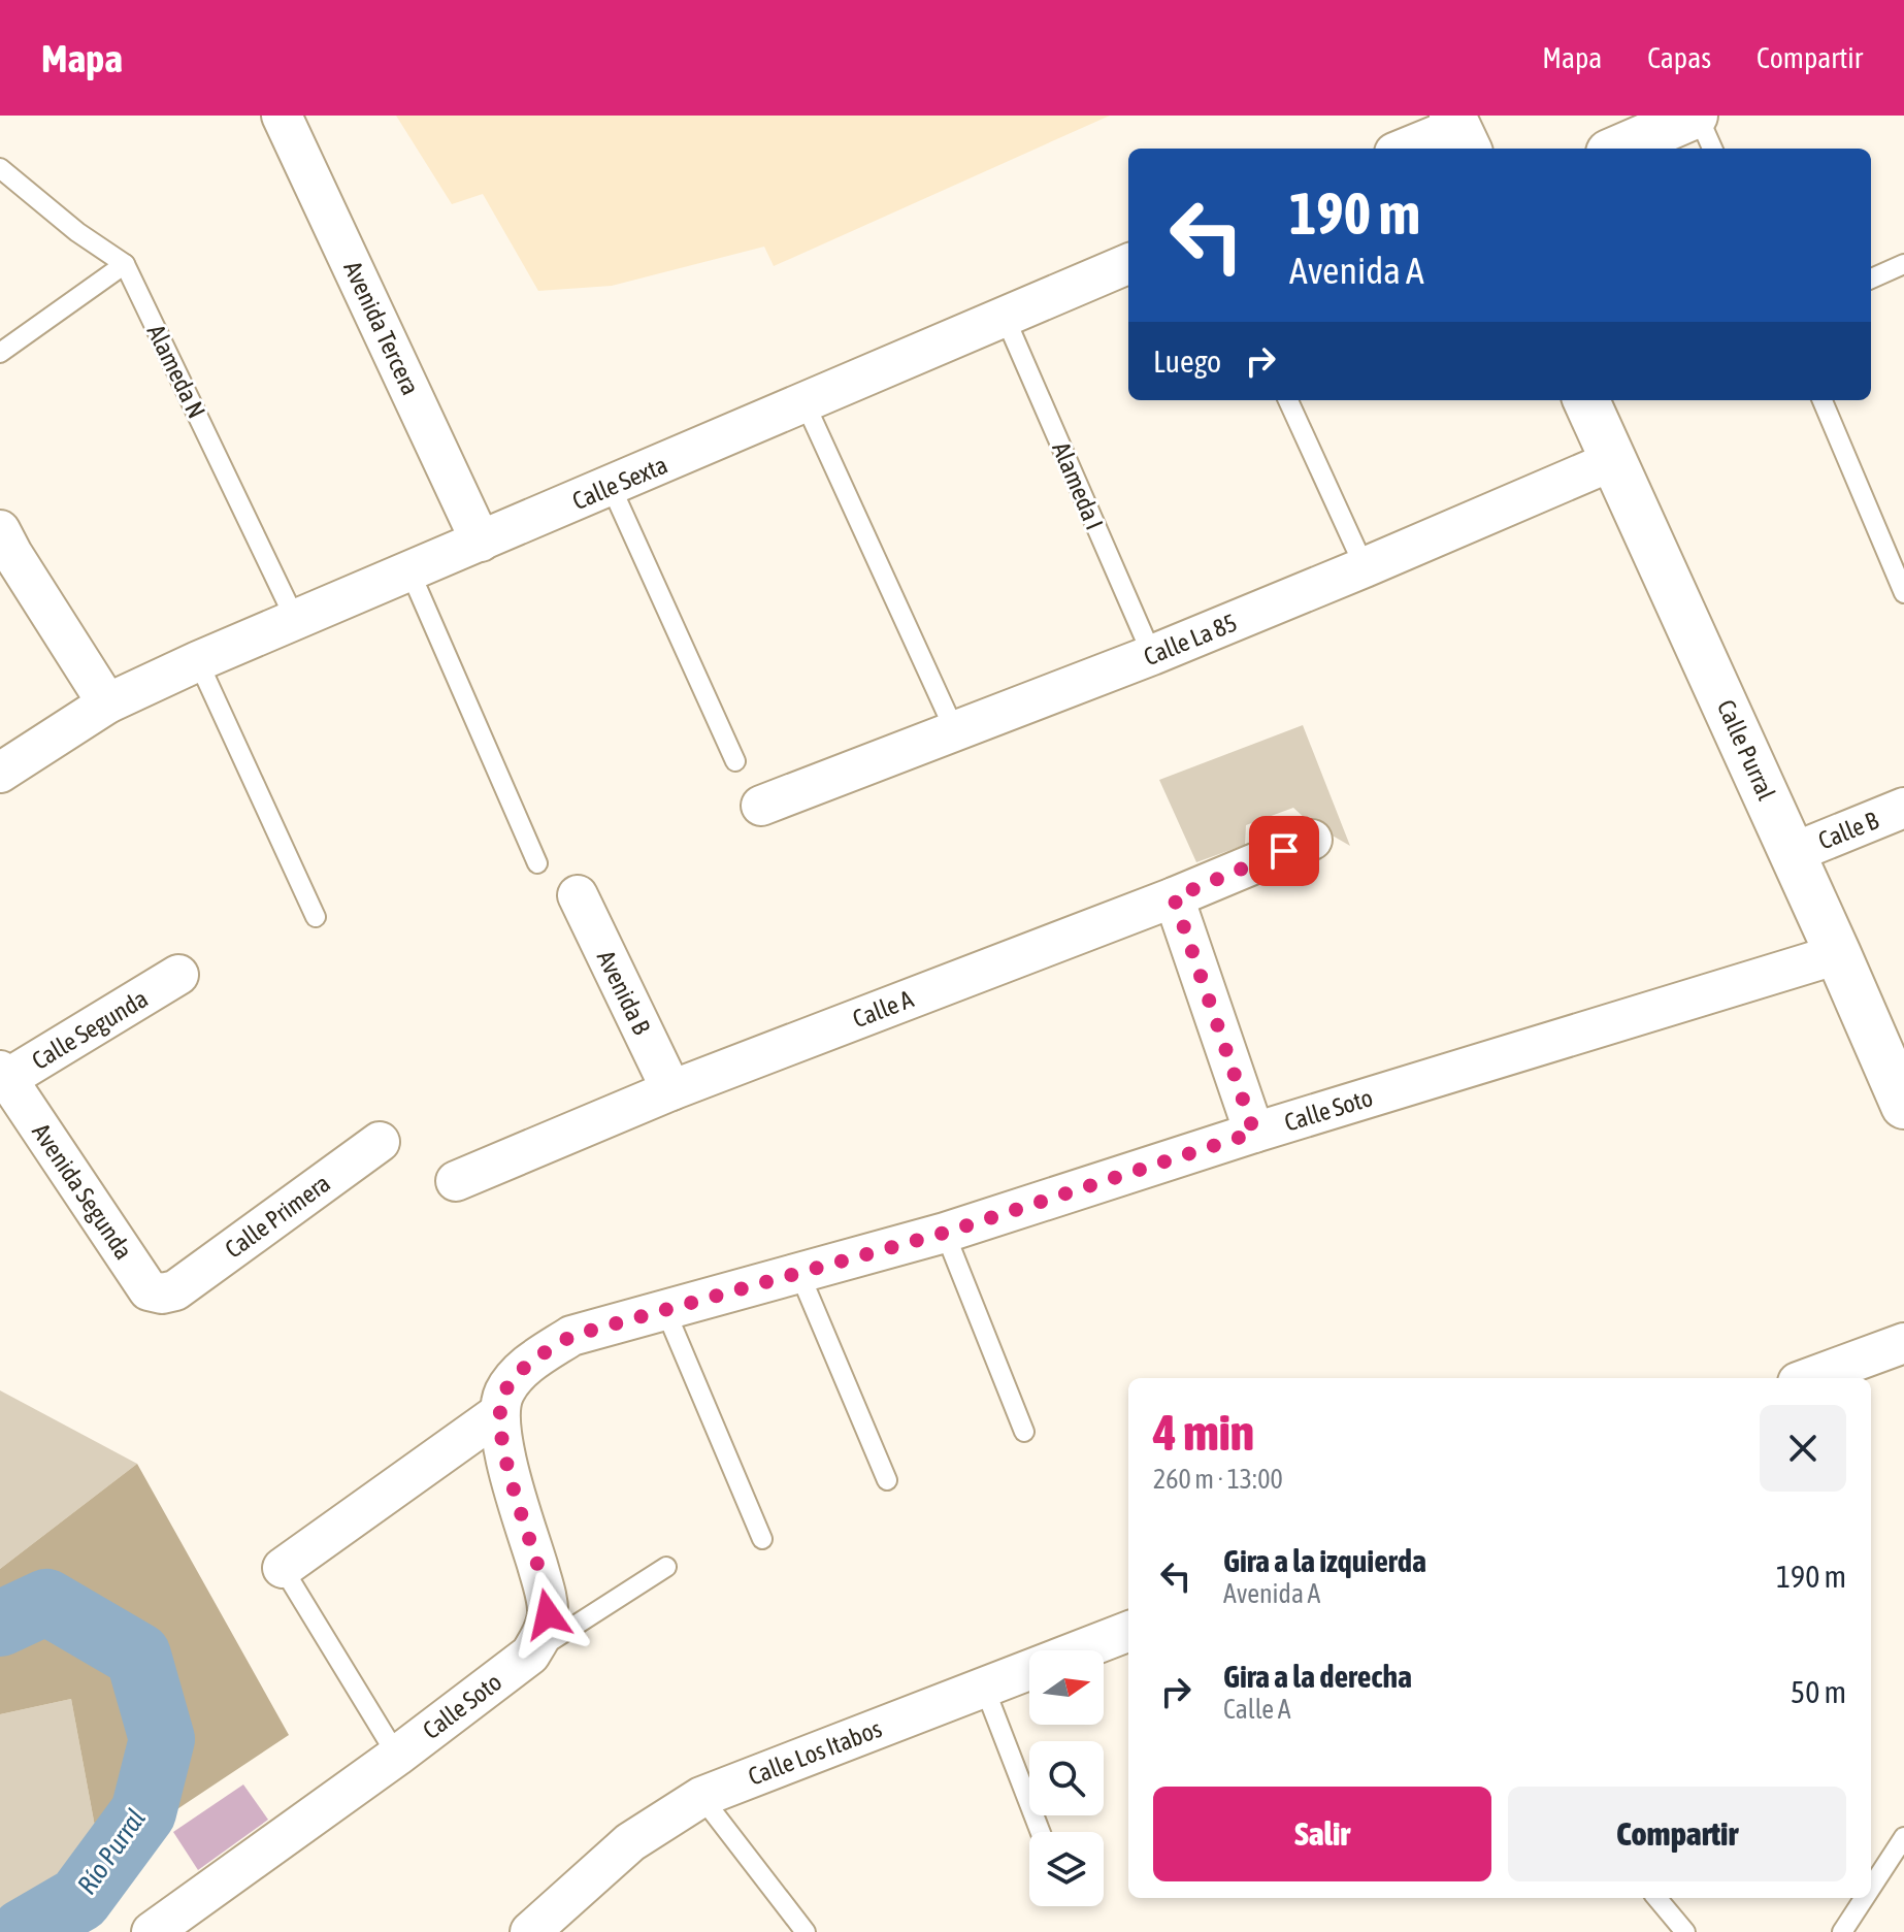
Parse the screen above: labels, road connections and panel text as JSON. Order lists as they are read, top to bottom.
{
  "streets": {
    "street": [
      "Avenida Tercera",
      "Calle Sexta",
      "Calle La 85",
      "Calle Purral",
      "Calle B",
      "Avenida B",
      "Calle A",
      "Calle Segunda",
      "Calle Soto",
      "Avenida Segunda",
      "Calle Primera",
      "Calle Los Itabos"
    ],
    "lane": ["Alameda N", "Alameda I"]
  },
  "crossings": [
    ["Avenida Tercera", "Calle Sexta"],
    ["Alameda N", "Calle Sexta"],
    ["Calle Sexta", "Alameda I"],
    ["Alameda I", "Calle La 85"],
    ["Calle La 85", "Calle Purral"],
    ["Calle Purral", "Calle B"],
    ["Calle Purral", "Calle Soto"],
    ["Avenida B", "Calle A"],
    ["Calle Segunda", "Avenida Segunda"],
    ["Avenida Segunda", "Calle Primera"]
  ],
  "water": ["Río Purral"],
  "north": "right",
  "page": {
    "header": "Mapa",
    "nav": ["Mapa", "Capas", "Compartir"],
    "turn": ["190 m", "Avenida A"],
    "then": "Luego",
    "heading": ["4 min", "260 m · 13:00"],
    "list": [
      {
        "name": "Gira a la izquierda",
        "note": "Avenida A",
        "value": "190 m"
      },
      {
        "name": "Gira a la derecha",
        "note": "Calle A",
        "value": "50 m"
      }
    ],
    "buttons": ["Salir", "Compartir"]
  }
}
